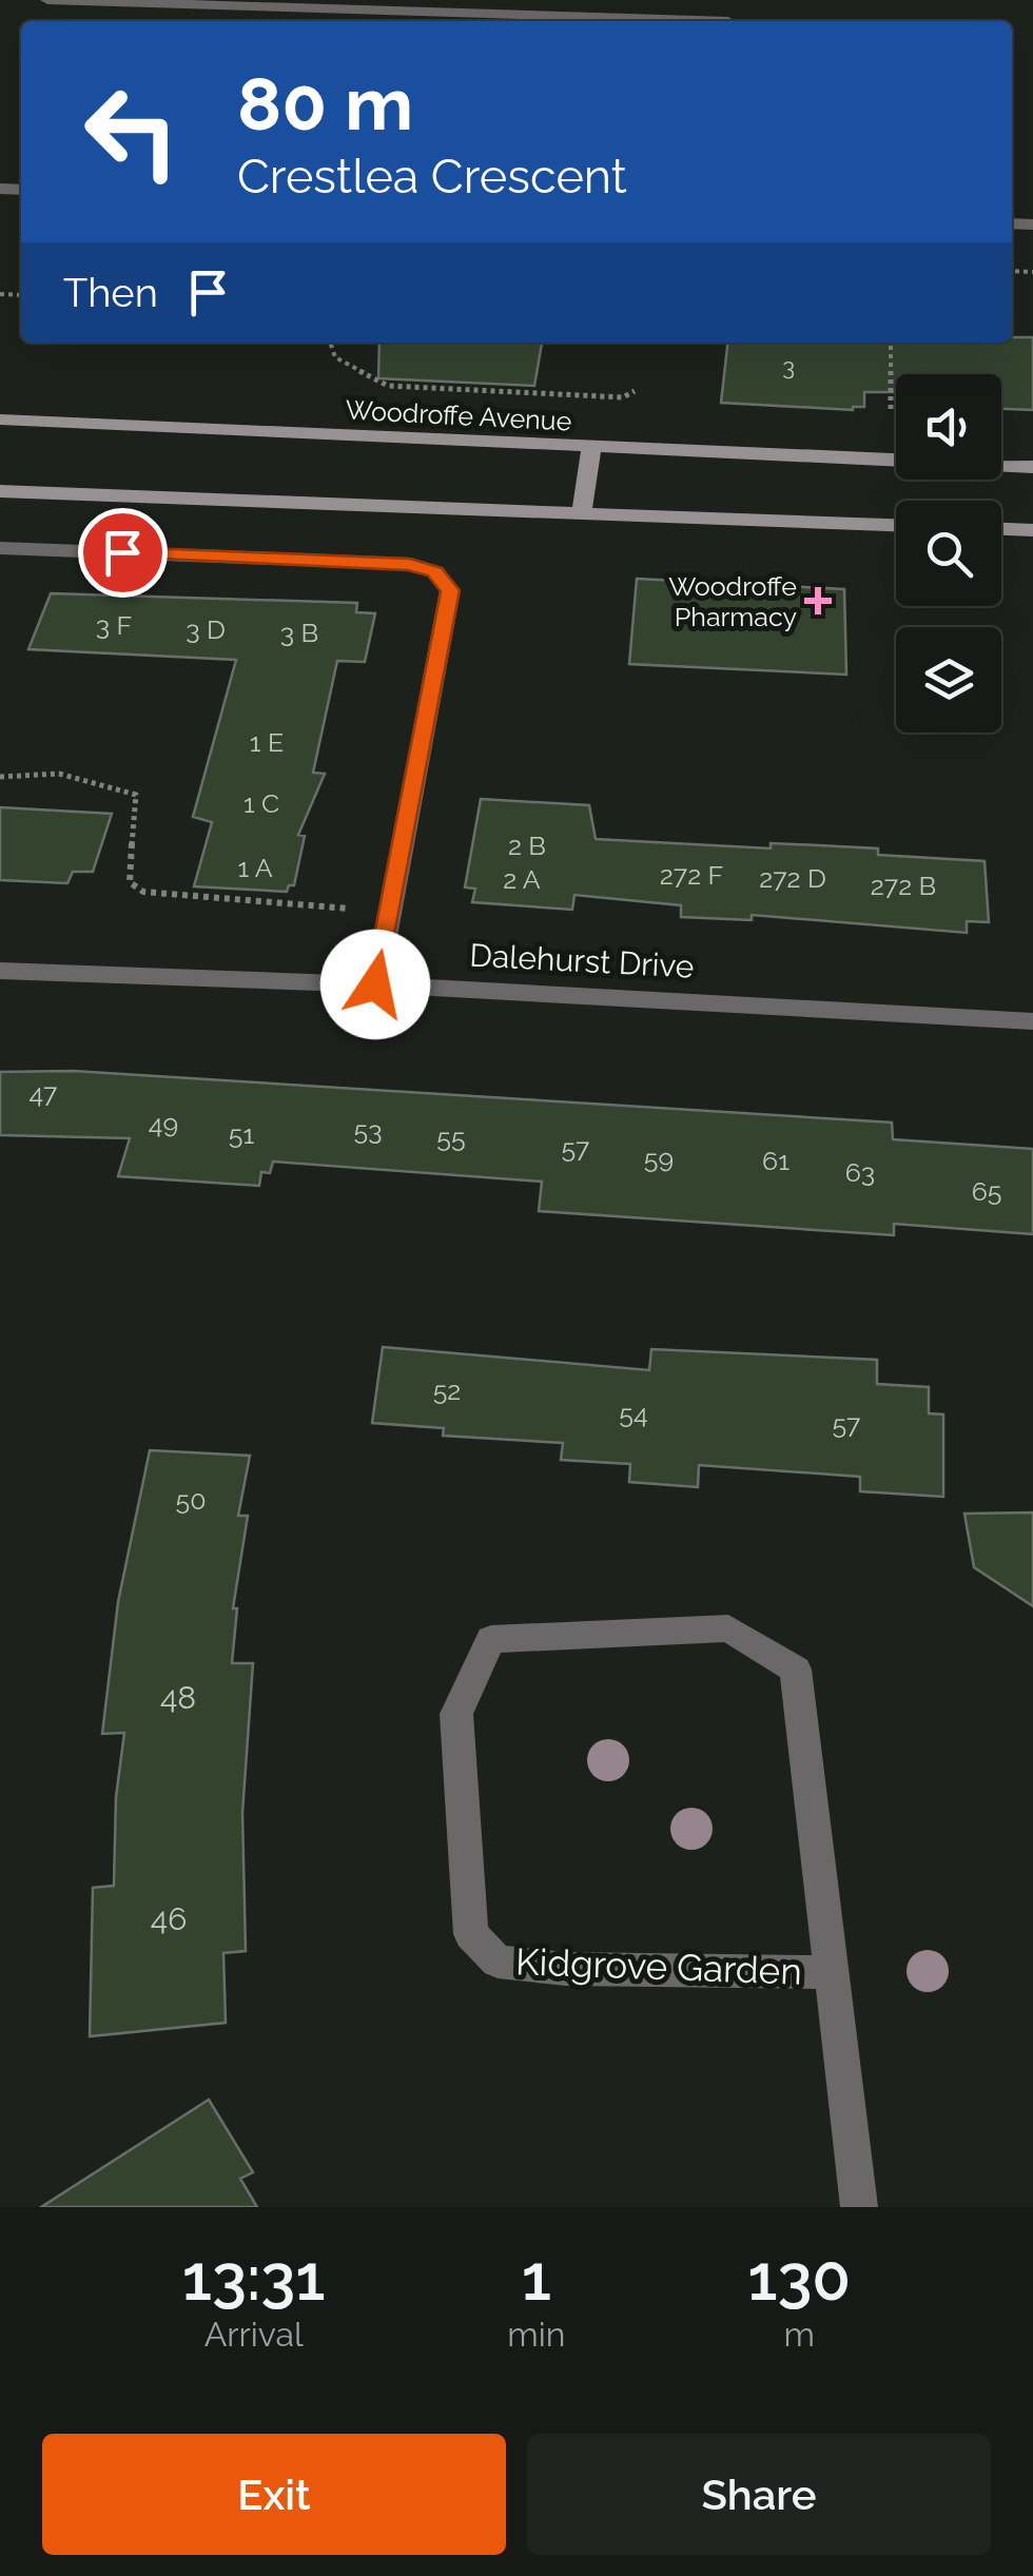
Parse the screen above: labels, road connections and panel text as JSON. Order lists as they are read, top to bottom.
{
  "streets": {
    "main road": ["Woodroffe Avenue"],
    "street": ["Dalehurst Drive", "Kidgrove Garden"]
  },
  "places": {
    "health": ["Woodroffe Pharmacy"]
  },
  "house_numbers": [
    "3",
    "3 F",
    "3 D",
    "3 B",
    "1 E",
    "1 C",
    "2 B",
    "1 A",
    "272 F",
    "272 D",
    "2 A",
    "272 B",
    "47",
    "49",
    "53",
    "51",
    "55",
    "57",
    "59",
    "61",
    "63",
    "65",
    "52",
    "54",
    "57",
    "50",
    "48",
    "46"
  ],
  "page": {
    "turn": ["80 m", "Crestlea Crescent"],
    "then": "Then",
    "eta": [
      "13:31",
      "Arrival",
      "1",
      "min",
      "130",
      "m"
    ],
    "buttons": ["Exit", "Share"]
  }
}
